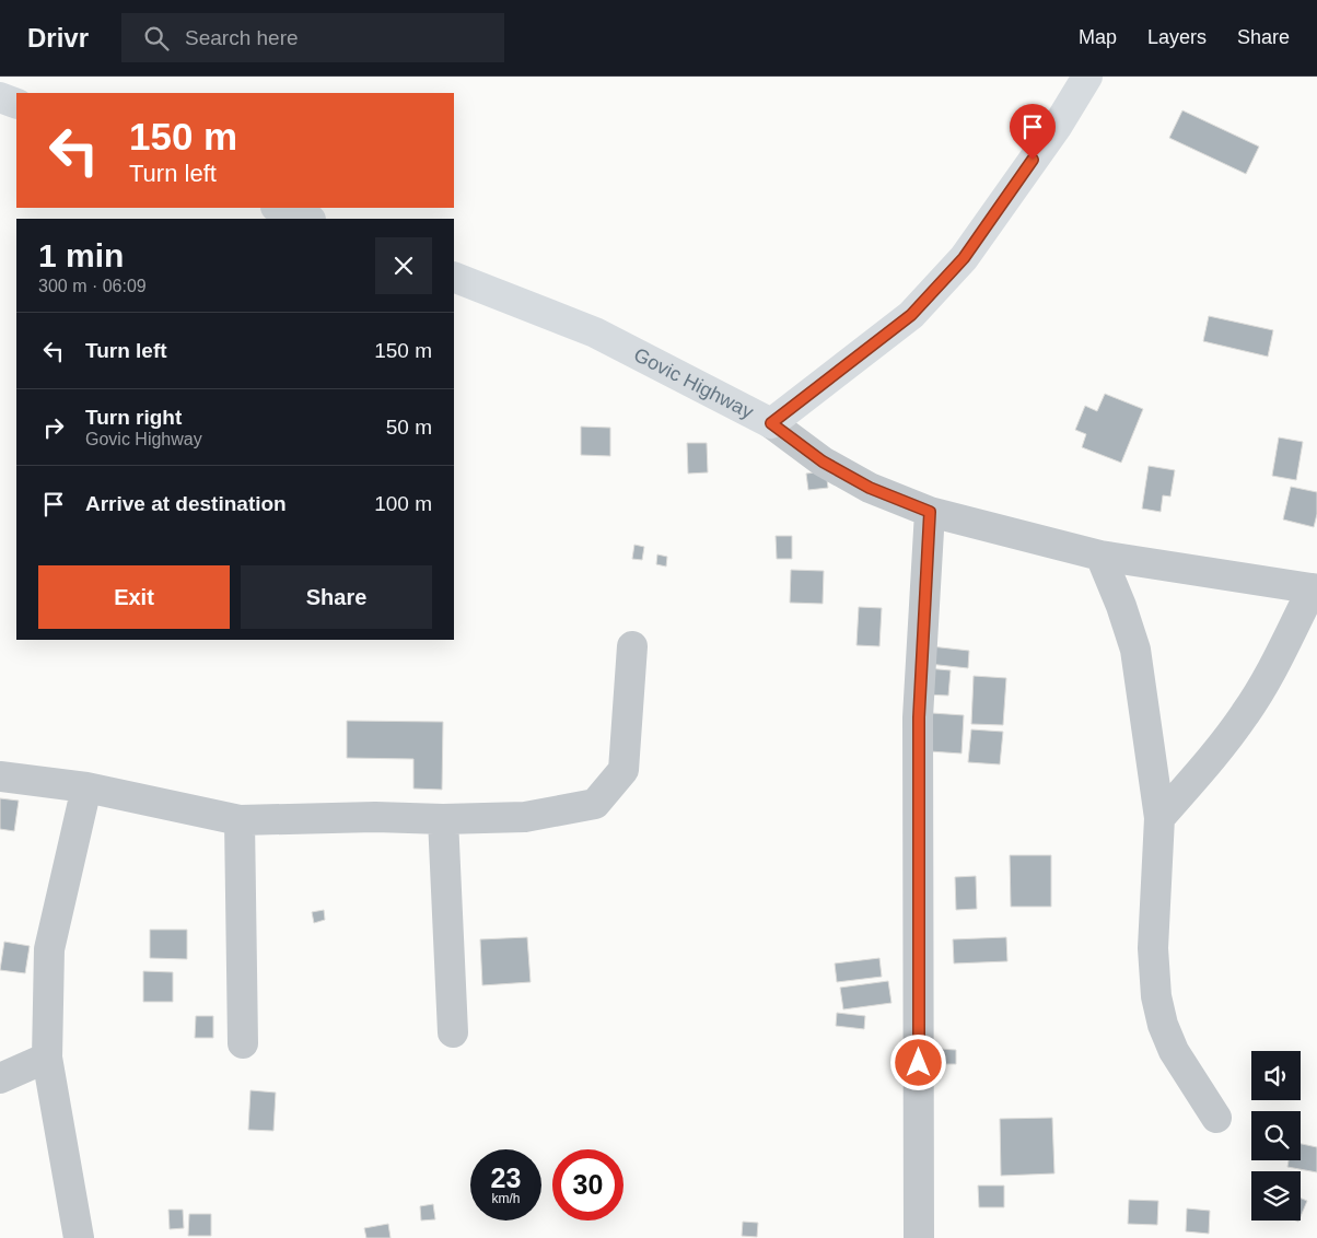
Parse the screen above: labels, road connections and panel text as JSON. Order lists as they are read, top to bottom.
{
  "streets": {
    "main road": ["Govic Highway"]
  },
  "page": {
    "header": "Drivr",
    "search": "Search here",
    "nav": ["Map", "Layers", "Share"],
    "turn": ["150 m", "Turn left"],
    "heading": ["1 min", "300 m · 06:09"],
    "list": [
      {
        "name": "Turn left",
        "value": "150 m"
      },
      {
        "name": "Turn right",
        "note": "Govic Highway",
        "value": "50 m"
      },
      {
        "name": "Arrive at destination",
        "value": "100 m"
      }
    ],
    "buttons": ["Exit", "Share"],
    "speed": "23 km/h",
    "limit": "30"
  }
}
